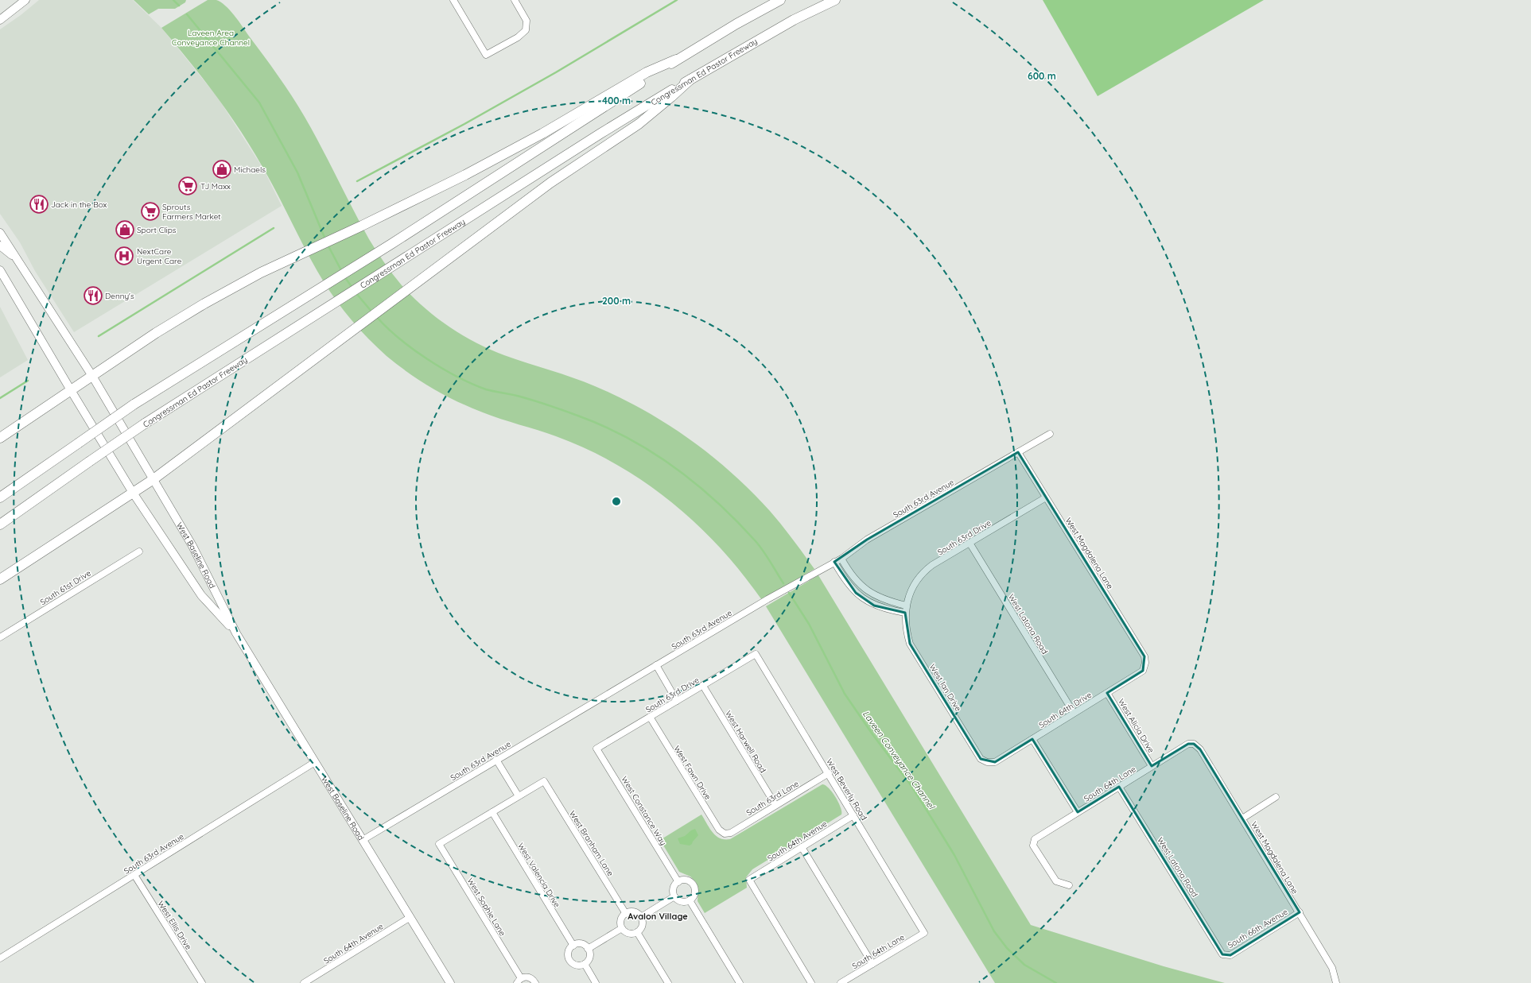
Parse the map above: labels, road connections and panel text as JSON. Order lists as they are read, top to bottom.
{
  "streets": {
    "highway": ["Congressman Ed Pastor Freeway"],
    "main road": ["West Baseline Road"],
    "street": [
      "South 63rd Avenue",
      "South 63rd Drive",
      "West Magdalena Lane",
      "South 61st Drive",
      "West Latona Road",
      "West Ian Drive",
      "South 64th Drive",
      "West Alicia Drive",
      "West Harwell Road",
      "West Fawn Drive",
      "South 64th Lane",
      "West Beverly Road",
      "South 63rd Lane",
      "West Constance Way",
      "South 64th Avenue",
      "West Branham Lane",
      "West Valencia Drive",
      "West Sophie Lane",
      "West Ellis Drive",
      "South 66th Avenue"
    ]
  },
  "crossings": [
    ["South 63rd Avenue", "West Magdalena Lane"],
    ["South 63rd Avenue", "West Baseline Road"],
    ["South 63rd Avenue", "West Ellis Drive"],
    ["South 63rd Drive", "West Magdalena Lane"],
    ["South 63rd Drive", "West Latona Road"],
    ["South 63rd Drive", "West Ian Drive"],
    ["South 63rd Drive", "West Harwell Road"],
    ["South 63rd Drive", "West Fawn Drive"],
    ["South 63rd Drive", "West Beverly Road"],
    ["South 63rd Drive", "West Constance Way"],
    ["West Magdalena Lane", "South 64th Drive"],
    ["West Magdalena Lane", "South 64th Lane"],
    ["West Magdalena Lane", "South 66th Avenue"],
    ["West Baseline Road", "South 64th Avenue"],
    ["West Latona Road", "South 64th Drive"],
    ["West Latona Road", "South 64th Lane"],
    ["West Latona Road", "South 66th Avenue"],
    ["West Ian Drive", "South 64th Drive"],
    ["South 64th Drive", "West Alicia Drive"],
    ["West Alicia Drive", "South 64th Lane"],
    ["West Harwell Road", "South 63rd Lane"],
    ["West Fawn Drive", "South 63rd Lane"],
    ["South 64th Lane", "West Beverly Road"],
    ["West Beverly Road", "South 63rd Lane"],
    ["West Beverly Road", "South 64th Avenue"],
    ["West Valencia Drive", "West Sophie Lane"]
  ],
  "districts": ["Avalon Village"],
  "water": ["Laveen Conveyance Channel"],
  "parks": ["Laveen Area Conveyance Channel"],
  "places": {
    "shop": ["Michaels", "Sport Clips"],
    "supermarket": ["TJ Maxx", "Sprouts Farmers Market"],
    "restaurant": ["Jack in the Box", "Denny's"],
    "hospital": ["NextCare Urgent Care"]
  },
  "rings": ["600 m", "400 m", "200 m"]
}
